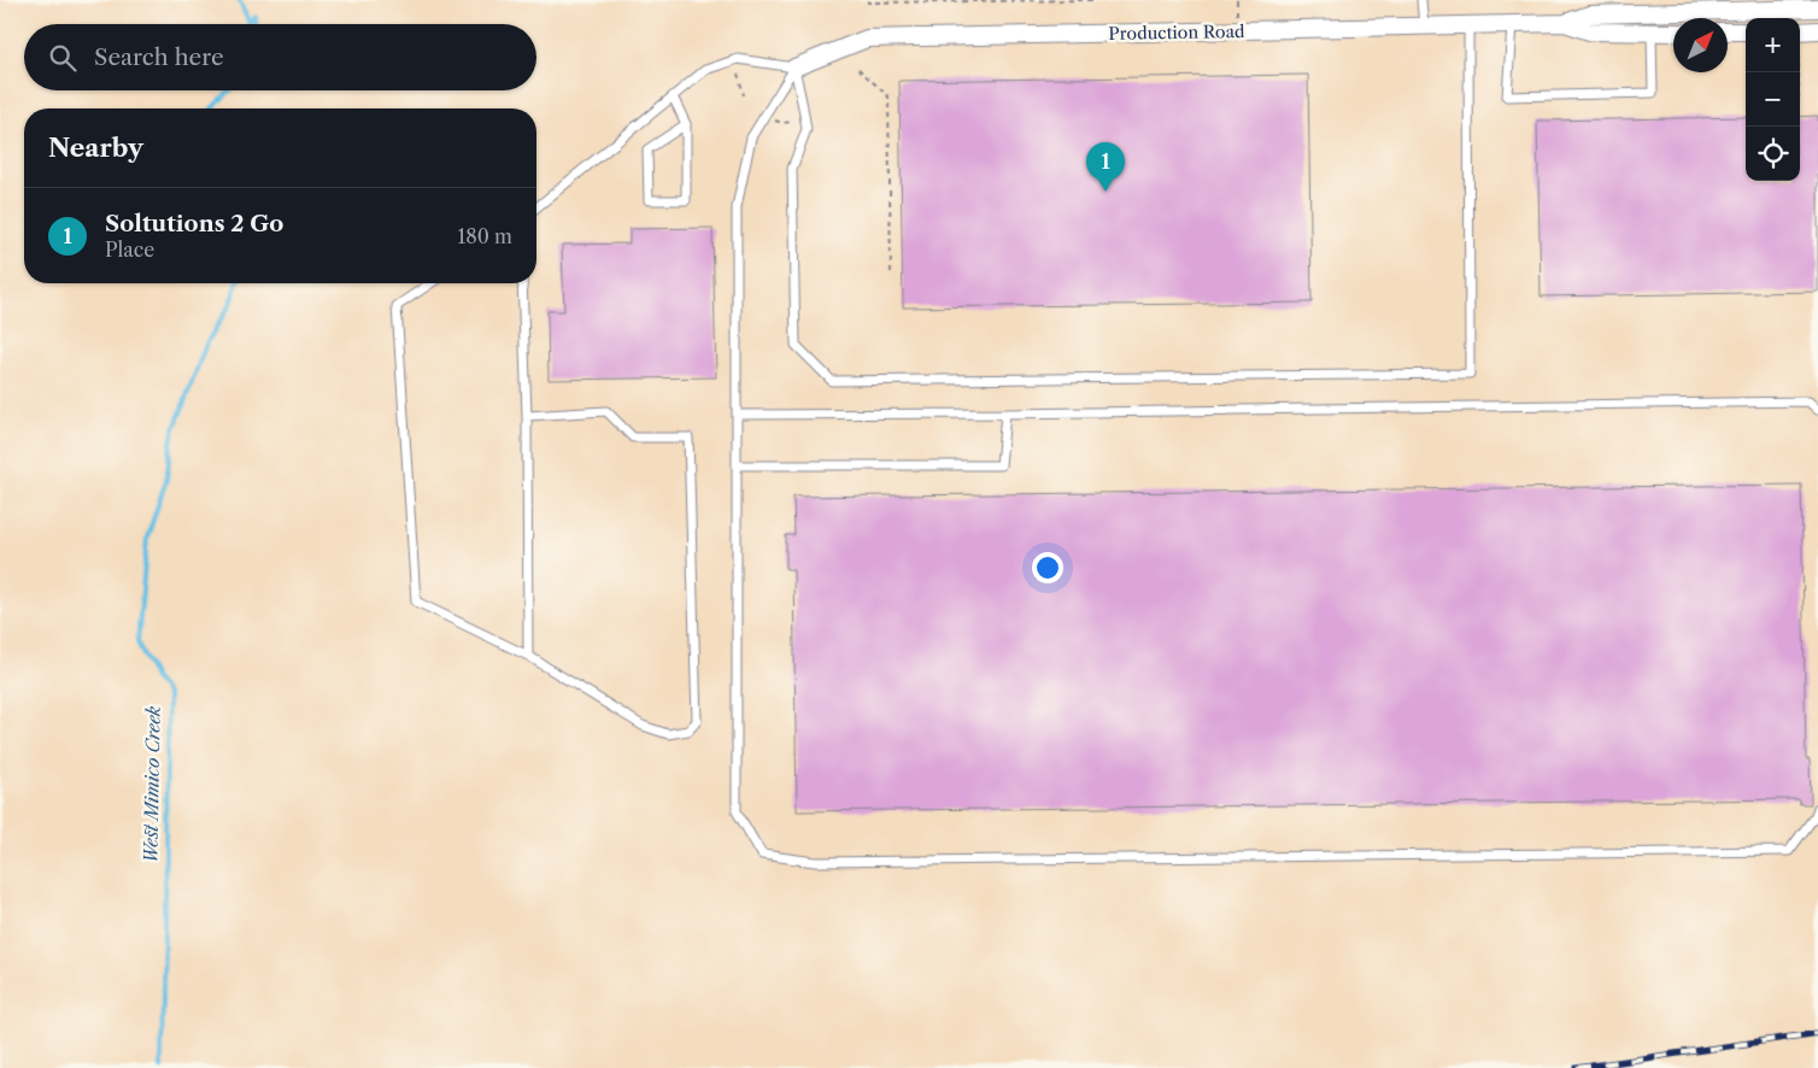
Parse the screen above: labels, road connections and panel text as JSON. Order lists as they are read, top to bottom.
{
  "streets": {
    "street": ["Production Road"]
  },
  "water": ["West Mimico Creek"],
  "north": "top right",
  "page": {
    "map_buttons": ["+", "−"],
    "search": "Search here",
    "heading": "Nearby",
    "pins": "1",
    "list": [
      {
        "mark": "1",
        "name": "Soltutions 2 Go",
        "note": "Place",
        "value": "180 m"
      }
    ]
  }
}
